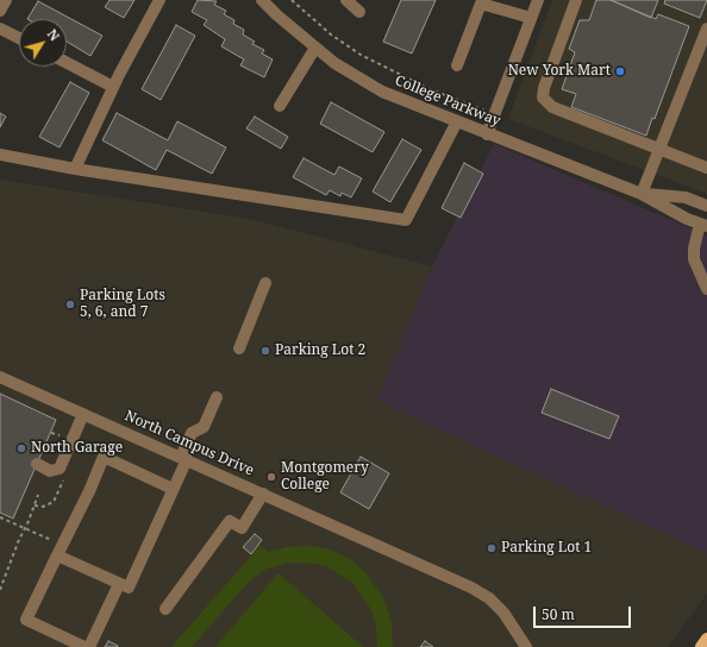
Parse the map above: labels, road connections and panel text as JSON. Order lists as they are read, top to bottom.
{
  "streets": {
    "street": ["College Parkway", "North Campus Drive"]
  },
  "places": [
    "New York Mart",
    "Parking Lots 5, 6, and 7",
    "Parking Lot 2",
    "North Garage",
    "Montgomery College",
    "Parking Lot 1"
  ],
  "scale_bar": "50 m",
  "north": "top right"
}
